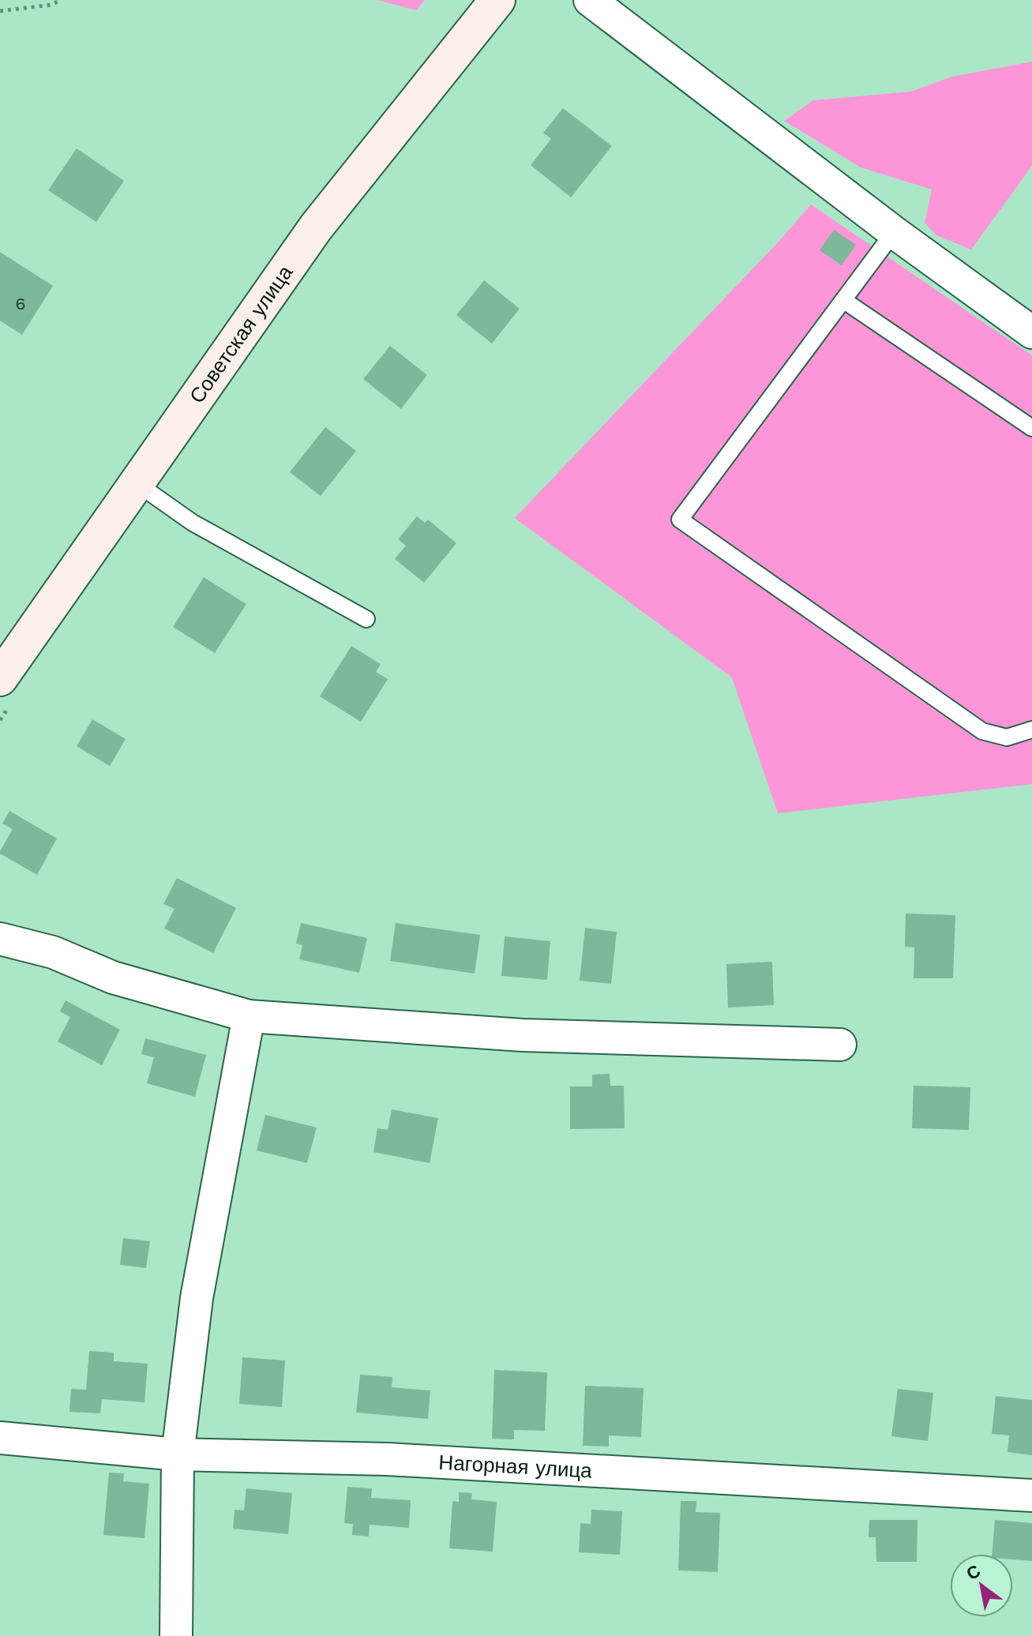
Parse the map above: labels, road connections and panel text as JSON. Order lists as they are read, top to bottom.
{
  "streets": {
    "main road": ["Советская улица"],
    "street": ["Нагорная улица"]
  },
  "house_numbers": ["6"],
  "north": "top left"
}
